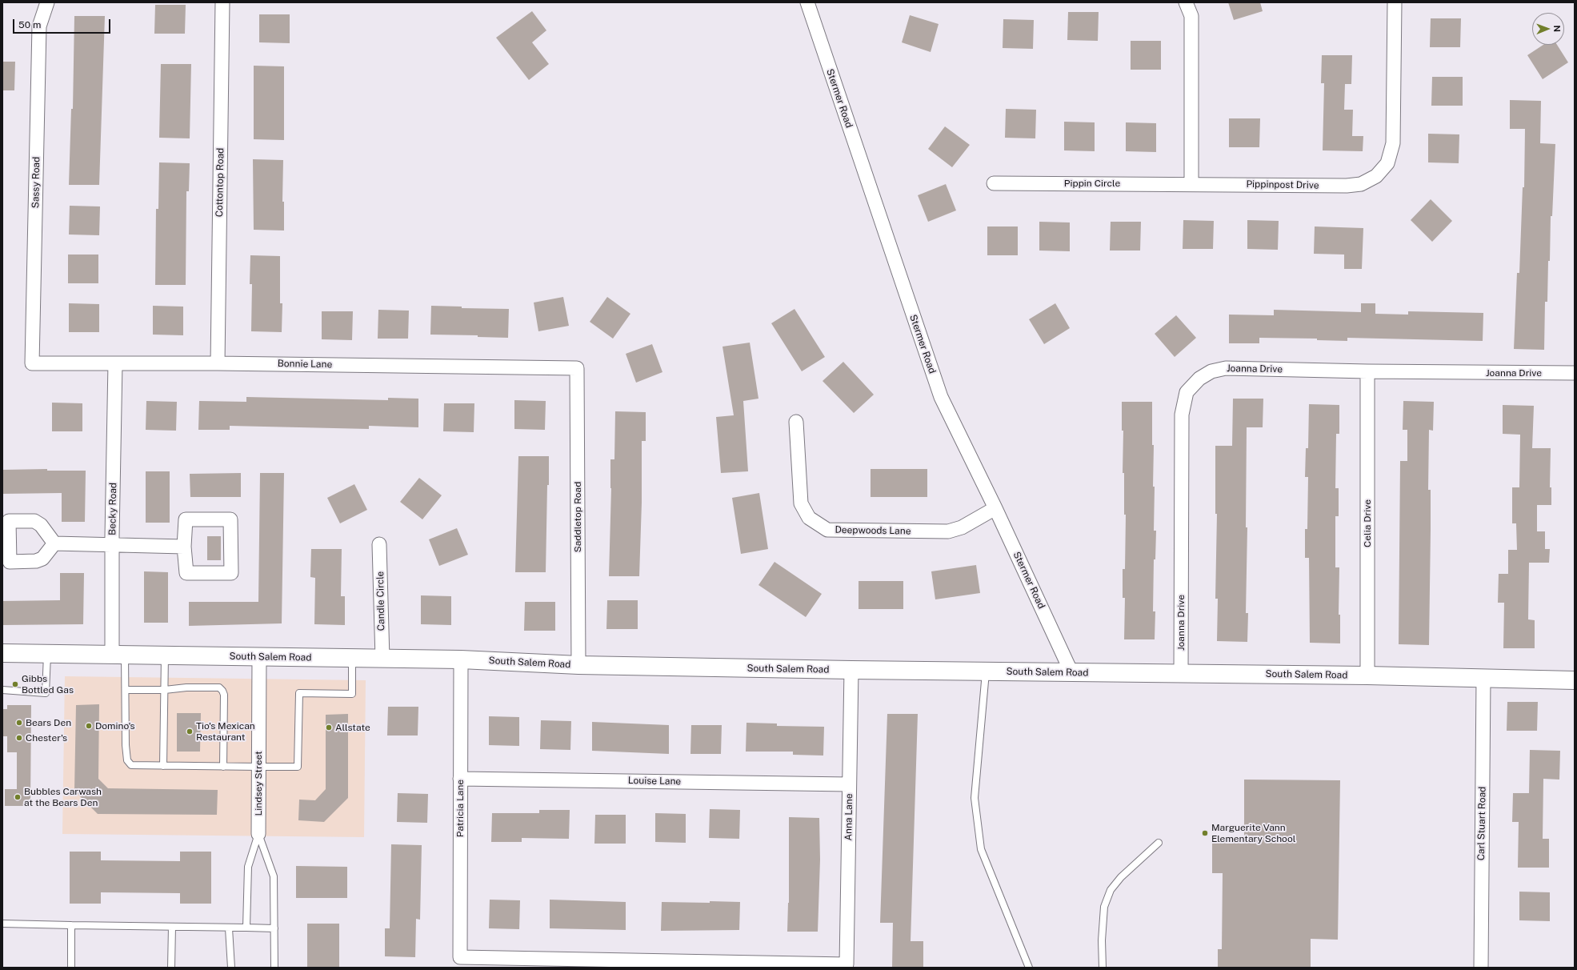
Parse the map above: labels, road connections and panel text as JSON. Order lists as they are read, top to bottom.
{
  "streets": {
    "main road": ["South Salem Road"],
    "street": [
      "Stermer Road",
      "Sassy Road",
      "Cottontop Road",
      "Pippin Circle",
      "Pippinpost Drive",
      "Bonnie Lane",
      "Joanna Drive",
      "Becky Road",
      "Saddletop Road",
      "Celia Drive",
      "Deepwoods Lane",
      "Candle Circle",
      "Louise Lane",
      "Lindsey Street",
      "Patricia Lane",
      "Anna Lane",
      "Carl Stuart Road"
    ]
  },
  "crossings": [
    ["Stermer Road", "Deepwoods Lane"],
    ["Stermer Road", "South Salem Road"],
    ["Sassy Road", "Bonnie Lane"],
    ["Cottontop Road", "Bonnie Lane"],
    ["Pippin Circle", "Pippinpost Drive"],
    ["Bonnie Lane", "Becky Road"],
    ["Bonnie Lane", "Saddletop Road"],
    ["Joanna Drive", "Celia Drive"],
    ["Joanna Drive", "South Salem Road"],
    ["Becky Road", "South Salem Road"],
    ["Saddletop Road", "South Salem Road"],
    ["Celia Drive", "South Salem Road"],
    ["Candle Circle", "South Salem Road"],
    ["South Salem Road", "Lindsey Street"],
    ["South Salem Road", "Patricia Lane"],
    ["South Salem Road", "Anna Lane"],
    ["South Salem Road", "Carl Stuart Road"],
    ["Louise Lane", "Patricia Lane"],
    ["Louise Lane", "Anna Lane"],
    ["Patricia Lane", "Anna Lane"]
  ],
  "places": [
    "Gibbs Bottled Gas",
    "Bears Den",
    "Domino's",
    "Allstate",
    "Tio's Mexican Restaurant",
    "Chester's",
    "Bubbles Carwash at the Bears Den",
    "Marguerite Vann Elementary School"
  ],
  "scale_bar": "50 m",
  "north": "right"
}
